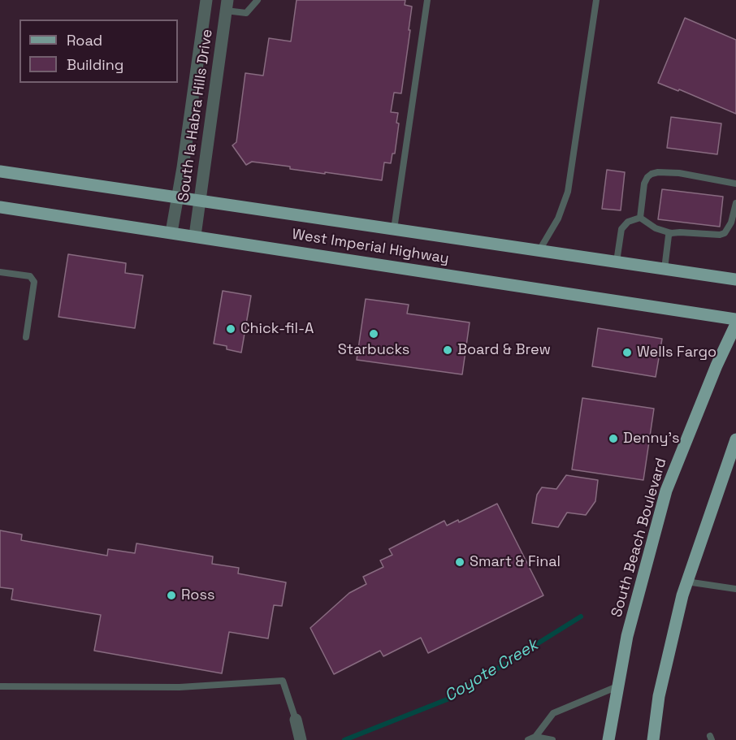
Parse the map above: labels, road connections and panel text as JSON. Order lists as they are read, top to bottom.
{
  "streets": {
    "main road": ["West Imperial Highway", "South Beach Boulevard"],
    "street": ["South la Habra Hills Drive"]
  },
  "crossings": [
    ["South la Habra Hills Drive", "West Imperial Highway"]
  ],
  "water": ["Coyote Creek"],
  "places": [
    "Chick-fil-A",
    "Starbucks",
    "Board & Brew",
    "Wells Fargo",
    "Denny's",
    "Smart & Final",
    "Ross"
  ],
  "legend": ["Road", "Building"]
}
